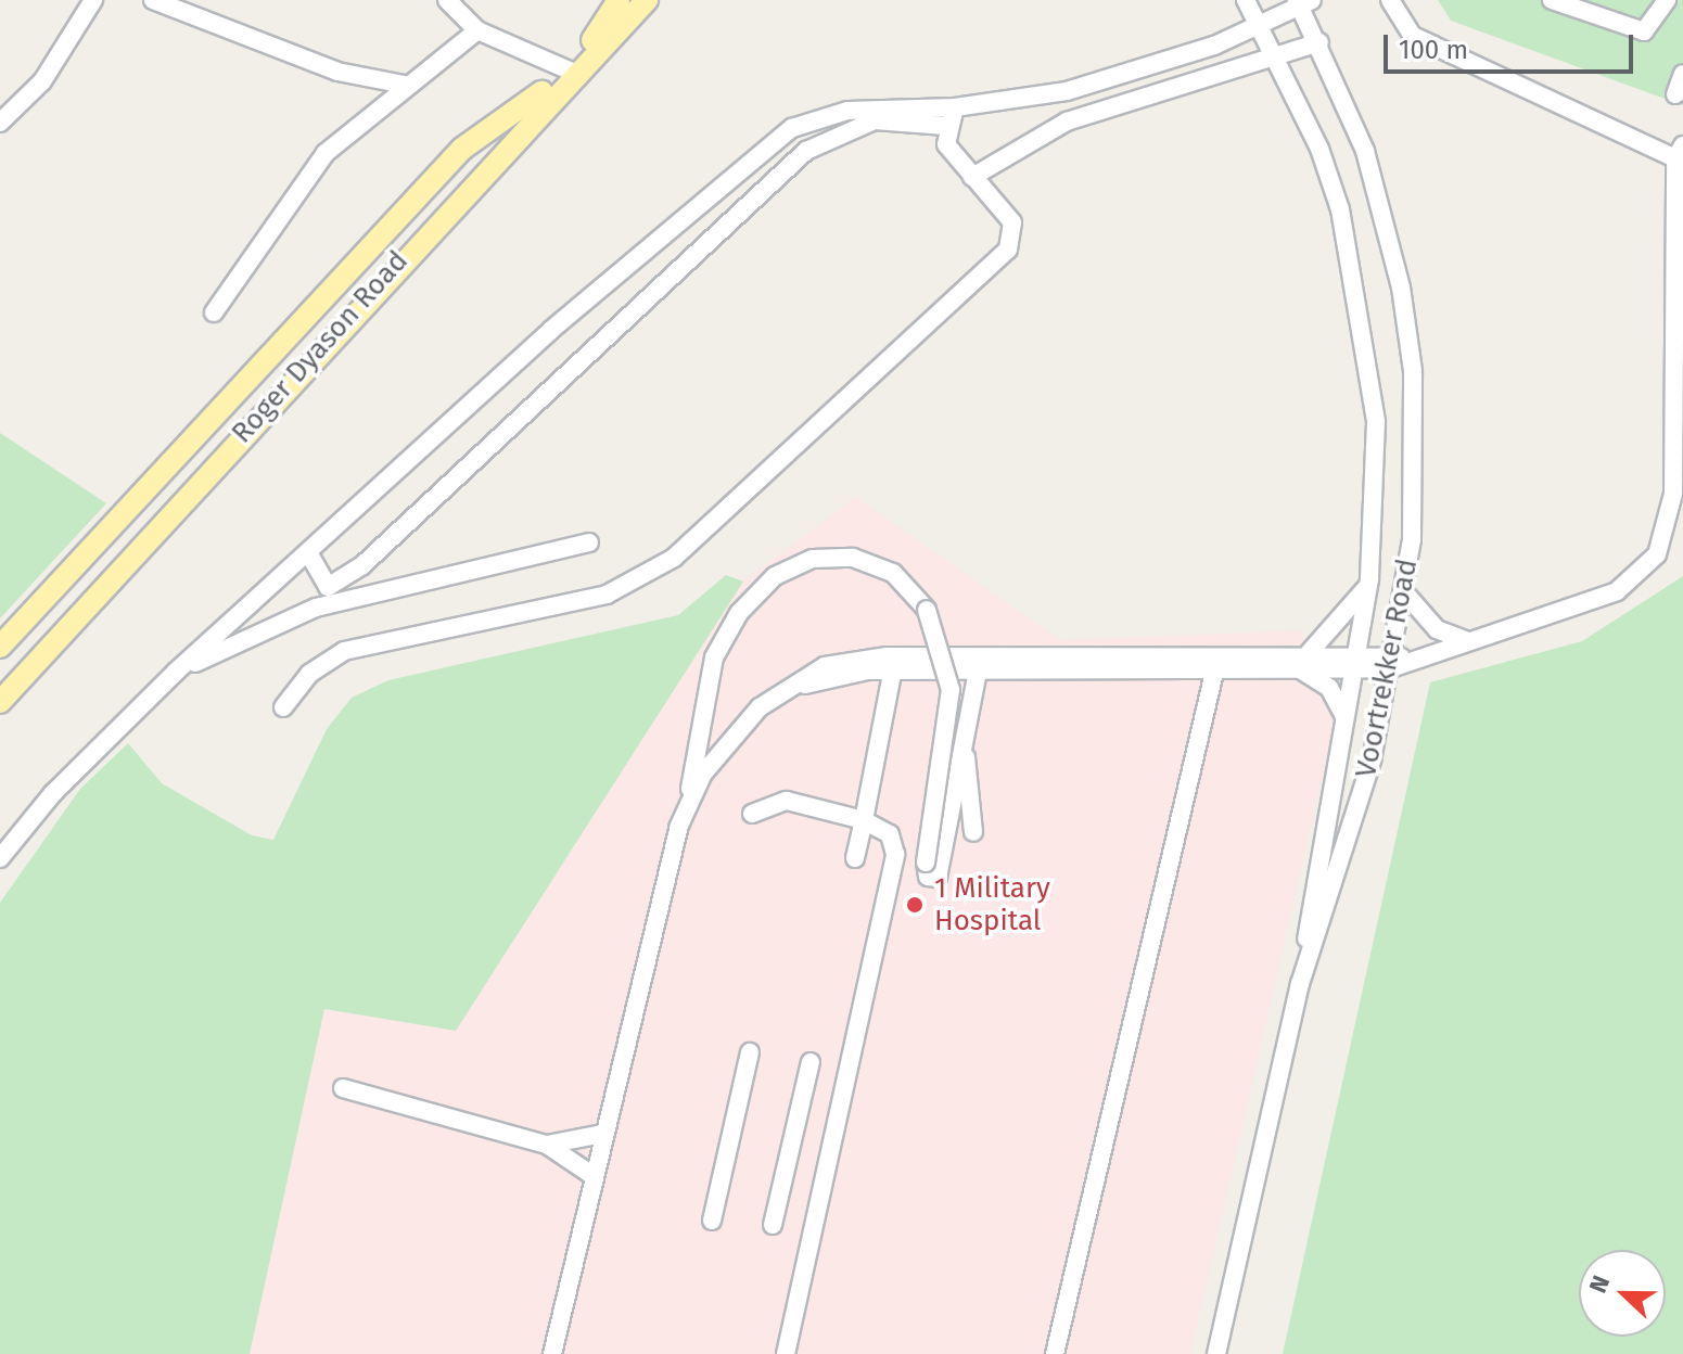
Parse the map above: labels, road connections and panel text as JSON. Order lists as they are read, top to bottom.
{
  "streets": {
    "main road": ["Roger Dyason Road"],
    "street": ["Voortrekker Road"]
  },
  "places": ["1 Military Hospital"],
  "scale_bar": "100 m",
  "north": "left"
}
